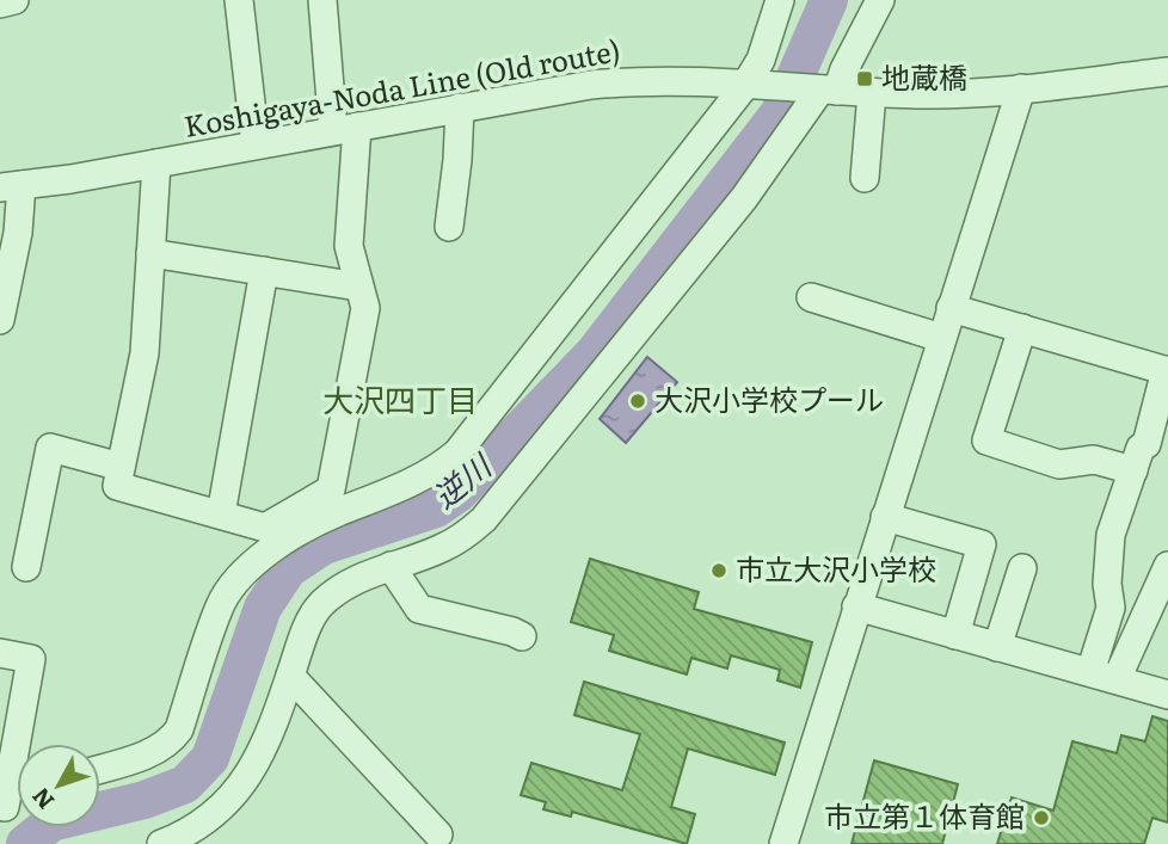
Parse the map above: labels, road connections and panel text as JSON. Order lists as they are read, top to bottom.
{
  "streets": {
    "street": ["Koshigaya-Noda Line (Old route)"]
  },
  "districts": ["大沢四丁目"],
  "water": ["逆川"],
  "places": {
    "transit": ["地蔵橋"],
    "other": ["大沢小学校プール", "市立大沢小学校", "市立第１体育館"]
  },
  "north": "bottom left"
}
